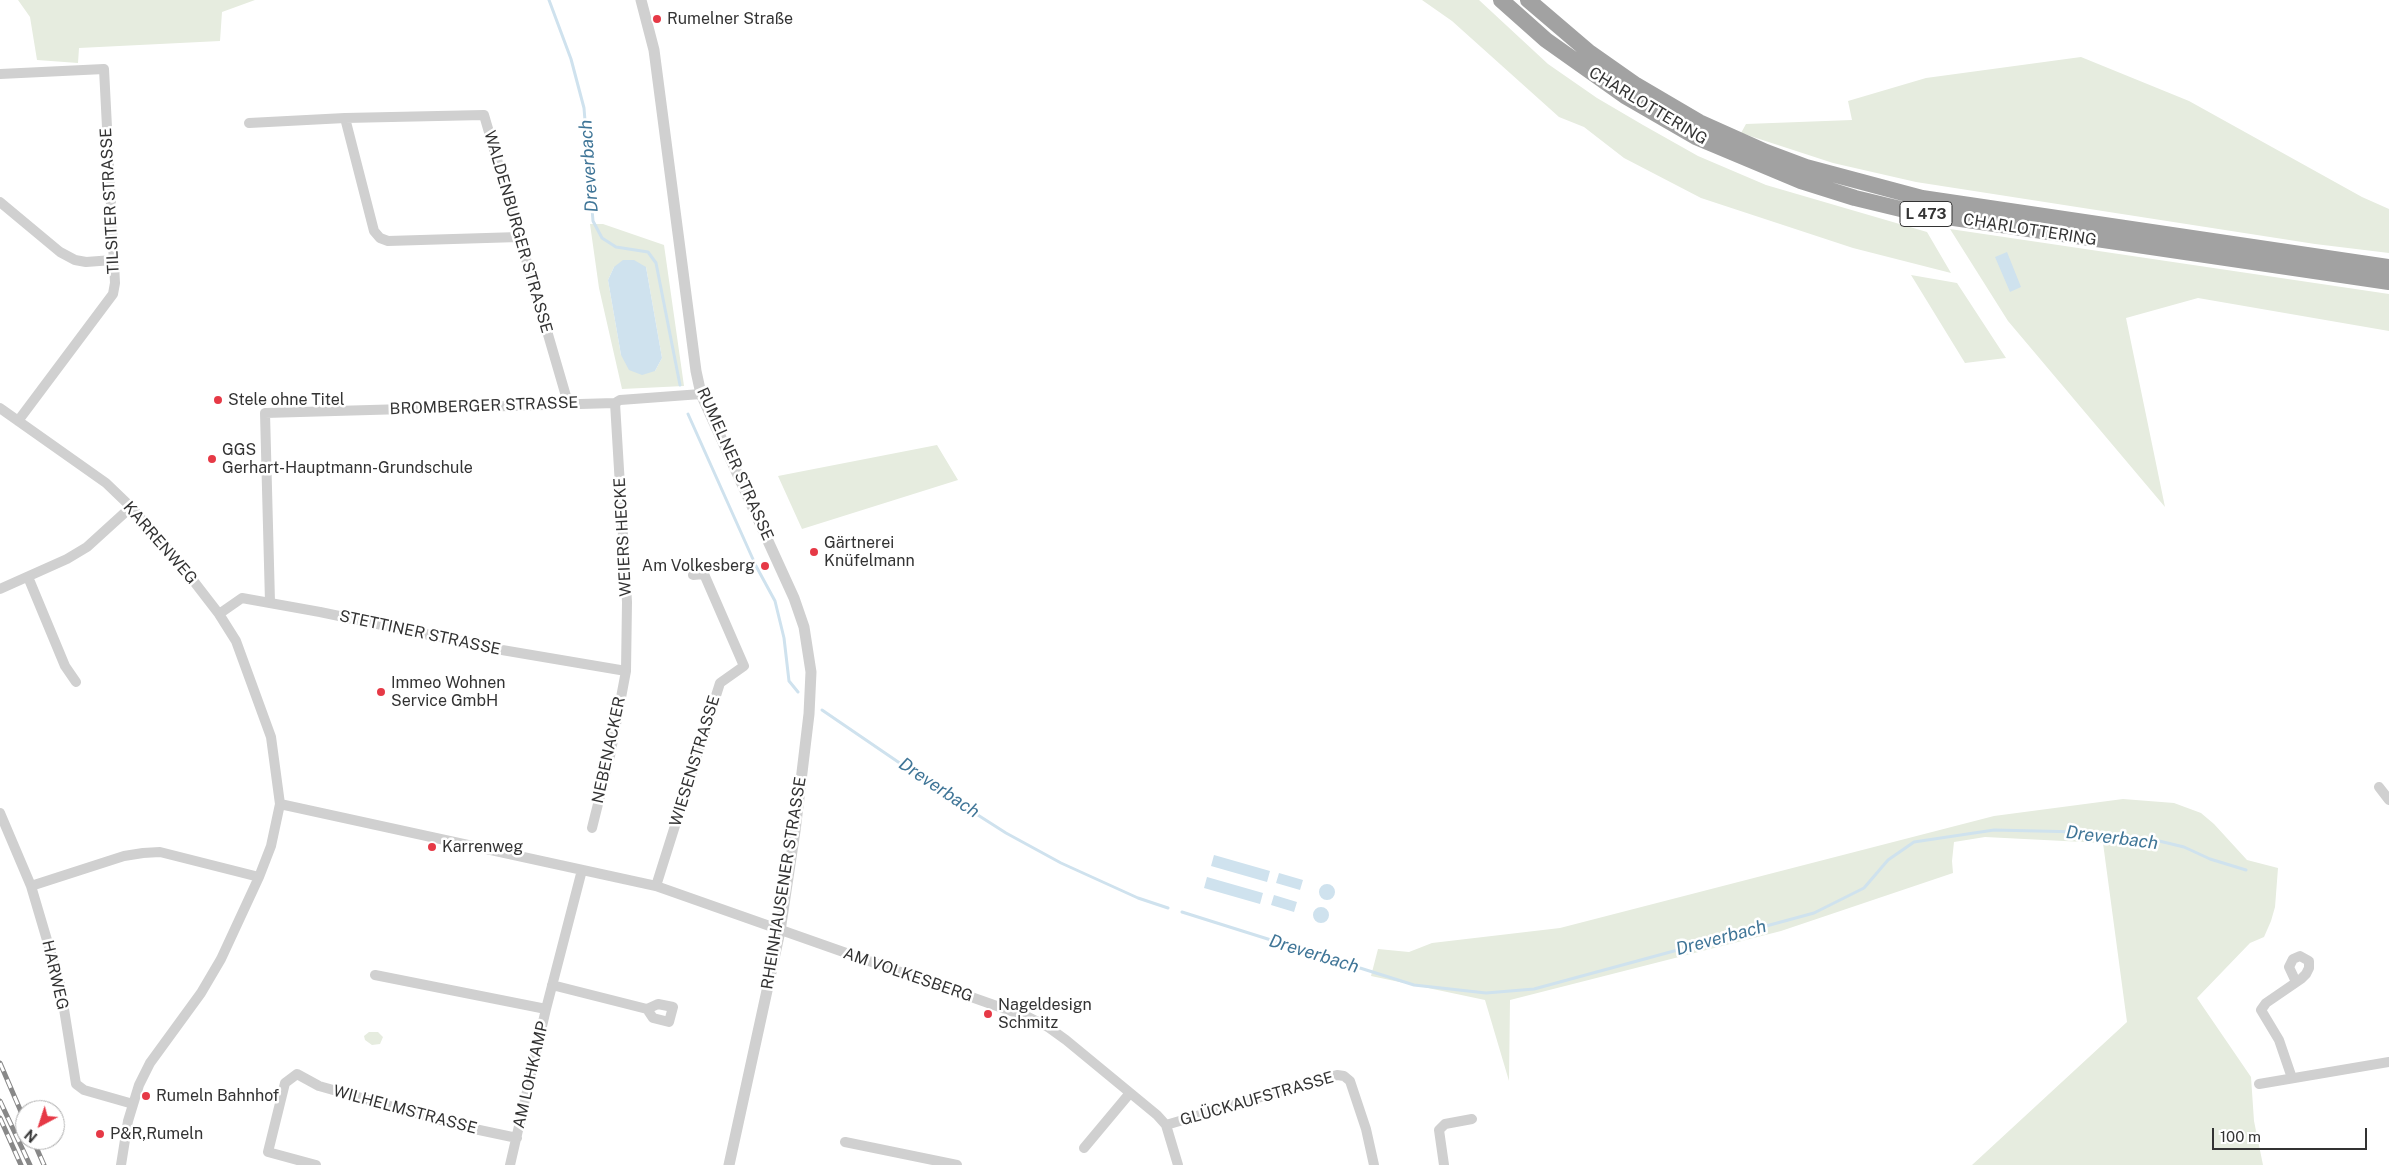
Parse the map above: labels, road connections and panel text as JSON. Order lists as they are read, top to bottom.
{
  "streets": {
    "highway": ["CHARLOTTERING", "L 473"],
    "street": [
      "TILSITER STRASSE",
      "WALDENBURGER STRASSE",
      "BROMBERGER STRASSE",
      "RUMELNER STRASSE",
      "WEIERS HECKE",
      "KARRENWEG",
      "STETTINER STRASSE",
      "NEBENACKER",
      "WIESENSTRASSE",
      "RHEINHAUSENER STRASSE",
      "HARWEG",
      "AM VOLKESBERG",
      "AM LOHKAMP",
      "GLÜCKAUFSTRASSE",
      "WILHELMSTRASSE"
    ]
  },
  "crossings": [
    ["TILSITER STRASSE", "KARRENWEG"],
    ["WALDENBURGER STRASSE", "BROMBERGER STRASSE"],
    ["BROMBERGER STRASSE", "RUMELNER STRASSE"],
    ["BROMBERGER STRASSE", "WEIERS HECKE"],
    ["BROMBERGER STRASSE", "STETTINER STRASSE"],
    ["RUMELNER STRASSE", "RHEINHAUSENER STRASSE"],
    ["WEIERS HECKE", "STETTINER STRASSE"],
    ["WEIERS HECKE", "NEBENACKER"],
    ["KARRENWEG", "STETTINER STRASSE"],
    ["KARRENWEG", "HARWEG"],
    ["STETTINER STRASSE", "NEBENACKER"],
    ["RHEINHAUSENER STRASSE", "AM VOLKESBERG"],
    ["AM VOLKESBERG", "GLÜCKAUFSTRASSE"],
    ["AM LOHKAMP", "WILHELMSTRASSE"]
  ],
  "water": ["Dreverbach"],
  "places": [
    "Rumelner Straße",
    "Stele ohne Titel",
    "GGS Gerhart-Hauptmann-Grundschule",
    "Gärtnerei Knüfelmann",
    "Am Volkesberg",
    "Immeo Wohnen Service GmbH",
    "Karrenweg",
    "Nageldesign Schmitz",
    "Rumeln Bahnhof",
    "P&R,Rumeln"
  ],
  "scale_bar": "100 m",
  "north": "bottom left"
}
